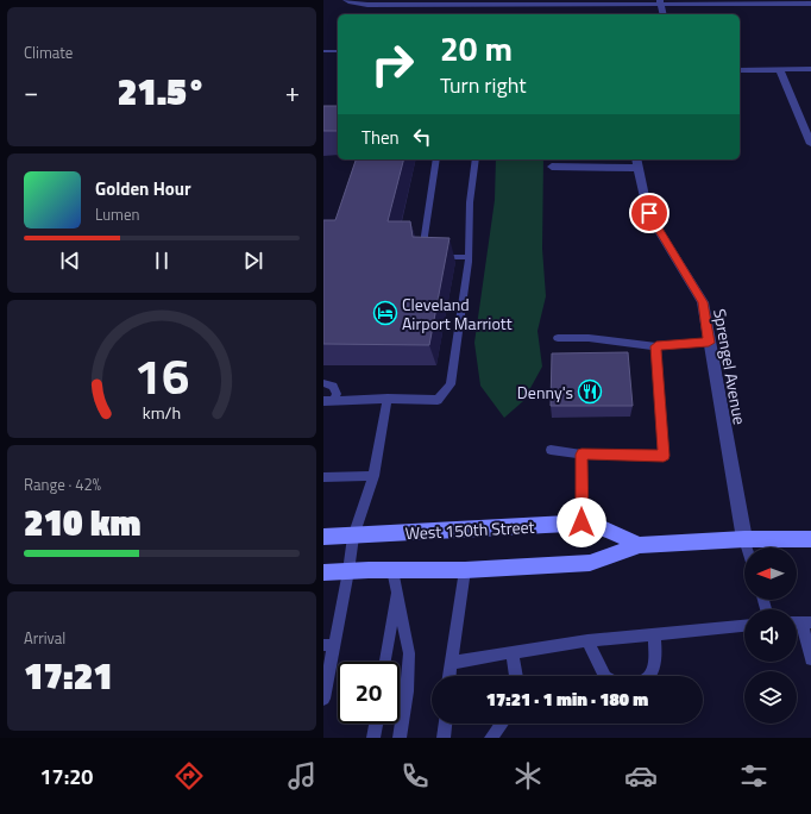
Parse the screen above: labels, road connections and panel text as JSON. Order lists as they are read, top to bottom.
{
  "streets": {
    "main road": ["West 150th Street"],
    "street": ["Sprengel Avenue"]
  },
  "crossings": [
    ["Sprengel Avenue", "West 150th Street"]
  ],
  "places": {
    "hotel": ["Cleveland Airport Marriott"],
    "restaurant": ["Denny's"]
  },
  "north": "left",
  "page": {
    "tile": [
      "Climate",
      ["Range · 42%", "210 km"],
      ["Arrival", "17:21"]
    ],
    "turn": ["20 m", "Turn right"],
    "heat": ["−", "21.5°", "+"],
    "then": "Then",
    "song": ["Golden Hour", "Lumen"],
    "limit": "20",
    "trip": "17:21 · 1 min · 180 m",
    "tabs": "17:20",
    "gauge": ["16", "km/h"]
  }
}
